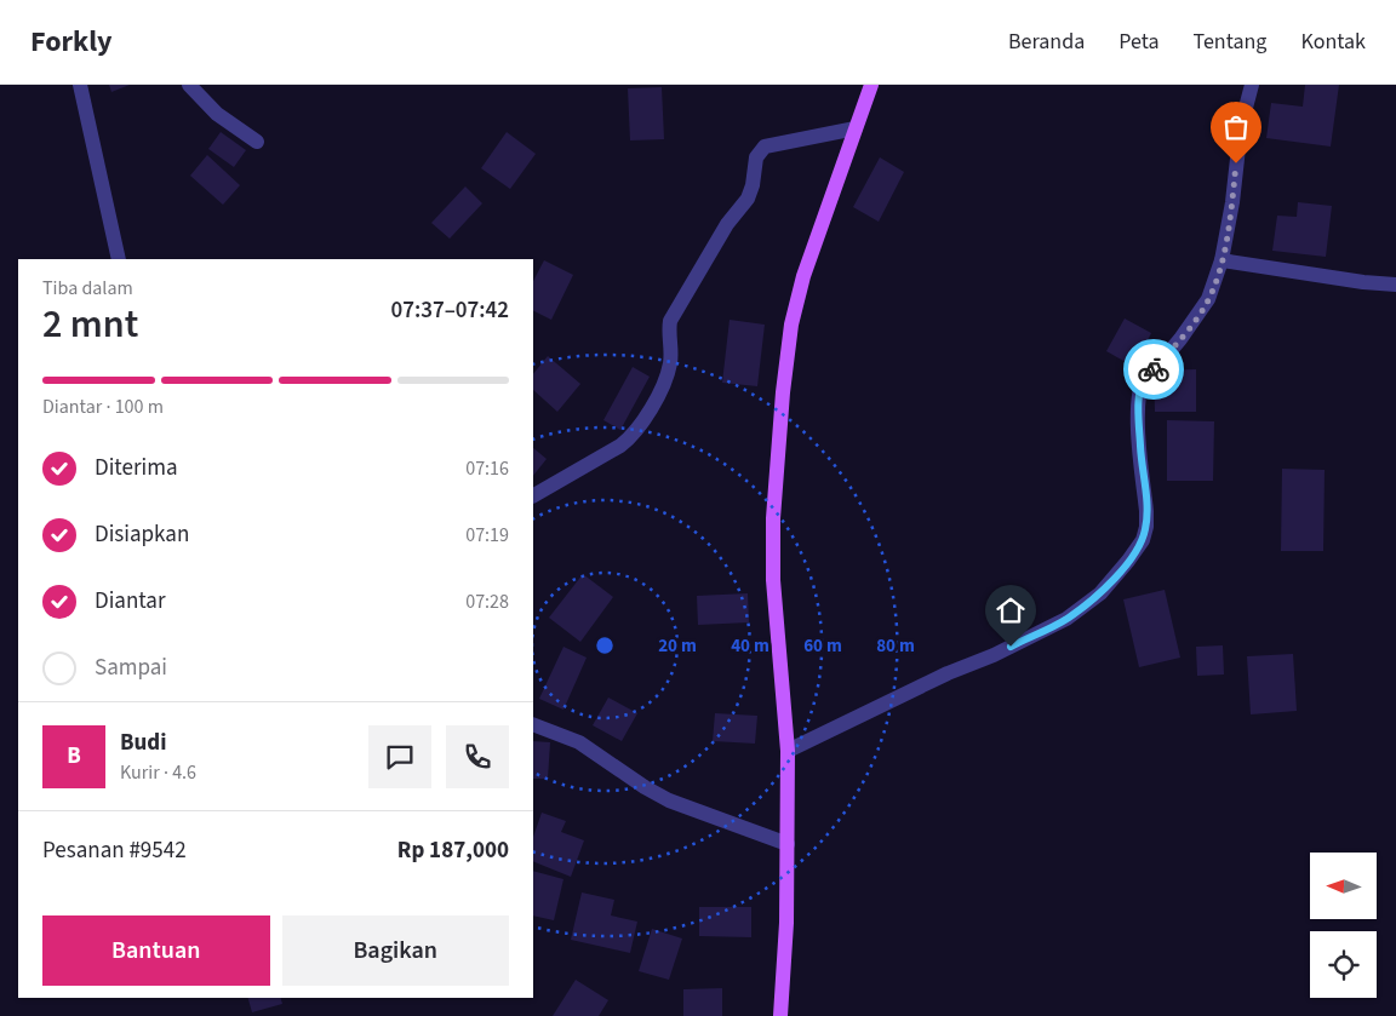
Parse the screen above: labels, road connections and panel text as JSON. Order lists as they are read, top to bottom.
{
  "north": "left",
  "page": {
    "header": "Forkly",
    "nav": [
      "Beranda",
      "Peta",
      "Tentang",
      "Kontak"
    ],
    "heading": ["2 mnt", "Tiba dalam", "07:37–07:42"],
    "panel": [
      "Budi",
      "Kurir · 4.6",
      "Pesanan #9542",
      "Rp 187,000"
    ],
    "bar": "Diantar · 100 m",
    "list": [
      ["Diterima", "07:16"],
      ["Disiapkan", "07:19"],
      ["Diantar", "07:28"],
      "Sampai"
    ],
    "round": "B",
    "buttons": ["Bantuan", "Bagikan"]
  },
  "rings": [
    "20 m",
    "40 m",
    "60 m",
    "80 m"
  ]
}
